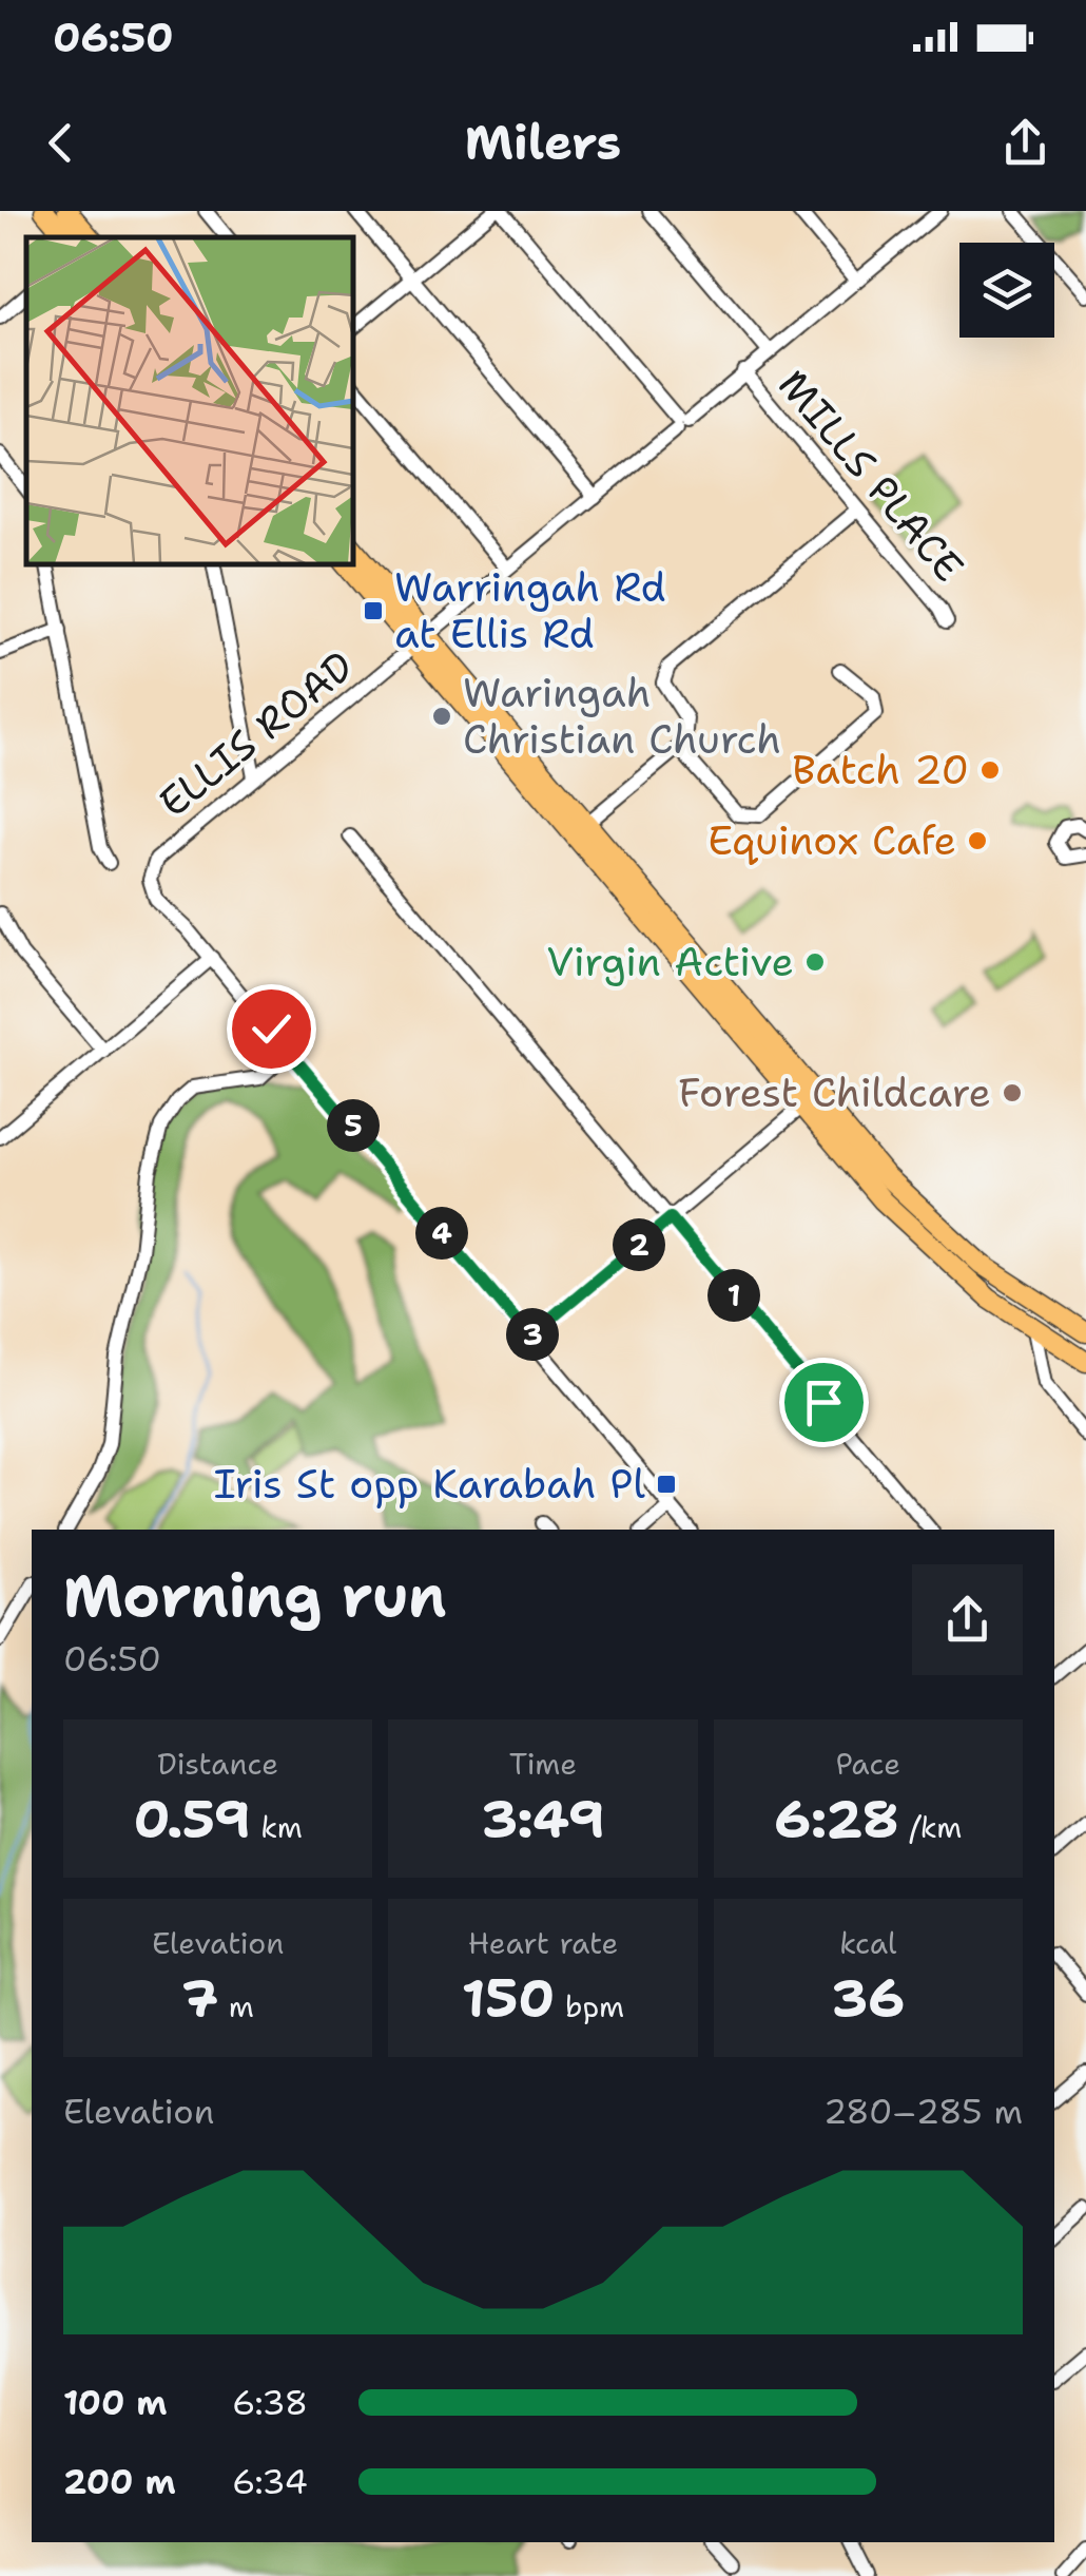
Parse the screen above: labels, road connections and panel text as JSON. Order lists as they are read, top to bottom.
{
  "streets": {
    "street": ["MILLS PLACE", "ELLIS ROAD"]
  },
  "crossings": [
    ["MILLS PLACE", "ELLIS ROAD"]
  ],
  "places": {
    "transit": ["Warringah Rd at Ellis Rd", "Iris St opp Karabah Pl"],
    "other": [
      "Waringah Christian Church",
      "Batch 20",
      "Equinox Cafe",
      "Virgin Active",
      "Forest Childcare"
    ]
  },
  "page": {
    "status": "06:50",
    "header": "Milers",
    "pins": [
      "5",
      "4",
      "2",
      "1",
      "3"
    ],
    "heading": ["Morning run", "06:50"],
    "stats": [
      ["Distance", "0.59 km"],
      ["Time", "3:49"],
      ["Pace", "6:28 /km"],
      ["Elevation", "7 m"],
      ["Heart rate", "150 bpm"],
      ["kcal", "36"]
    ],
    "chart": ["Elevation", "280–285 m"],
    "list": [
      {
        "name": "100 m",
        "note": "6:38"
      },
      {
        "name": "200 m",
        "note": "6:34"
      }
    ]
  }
}
